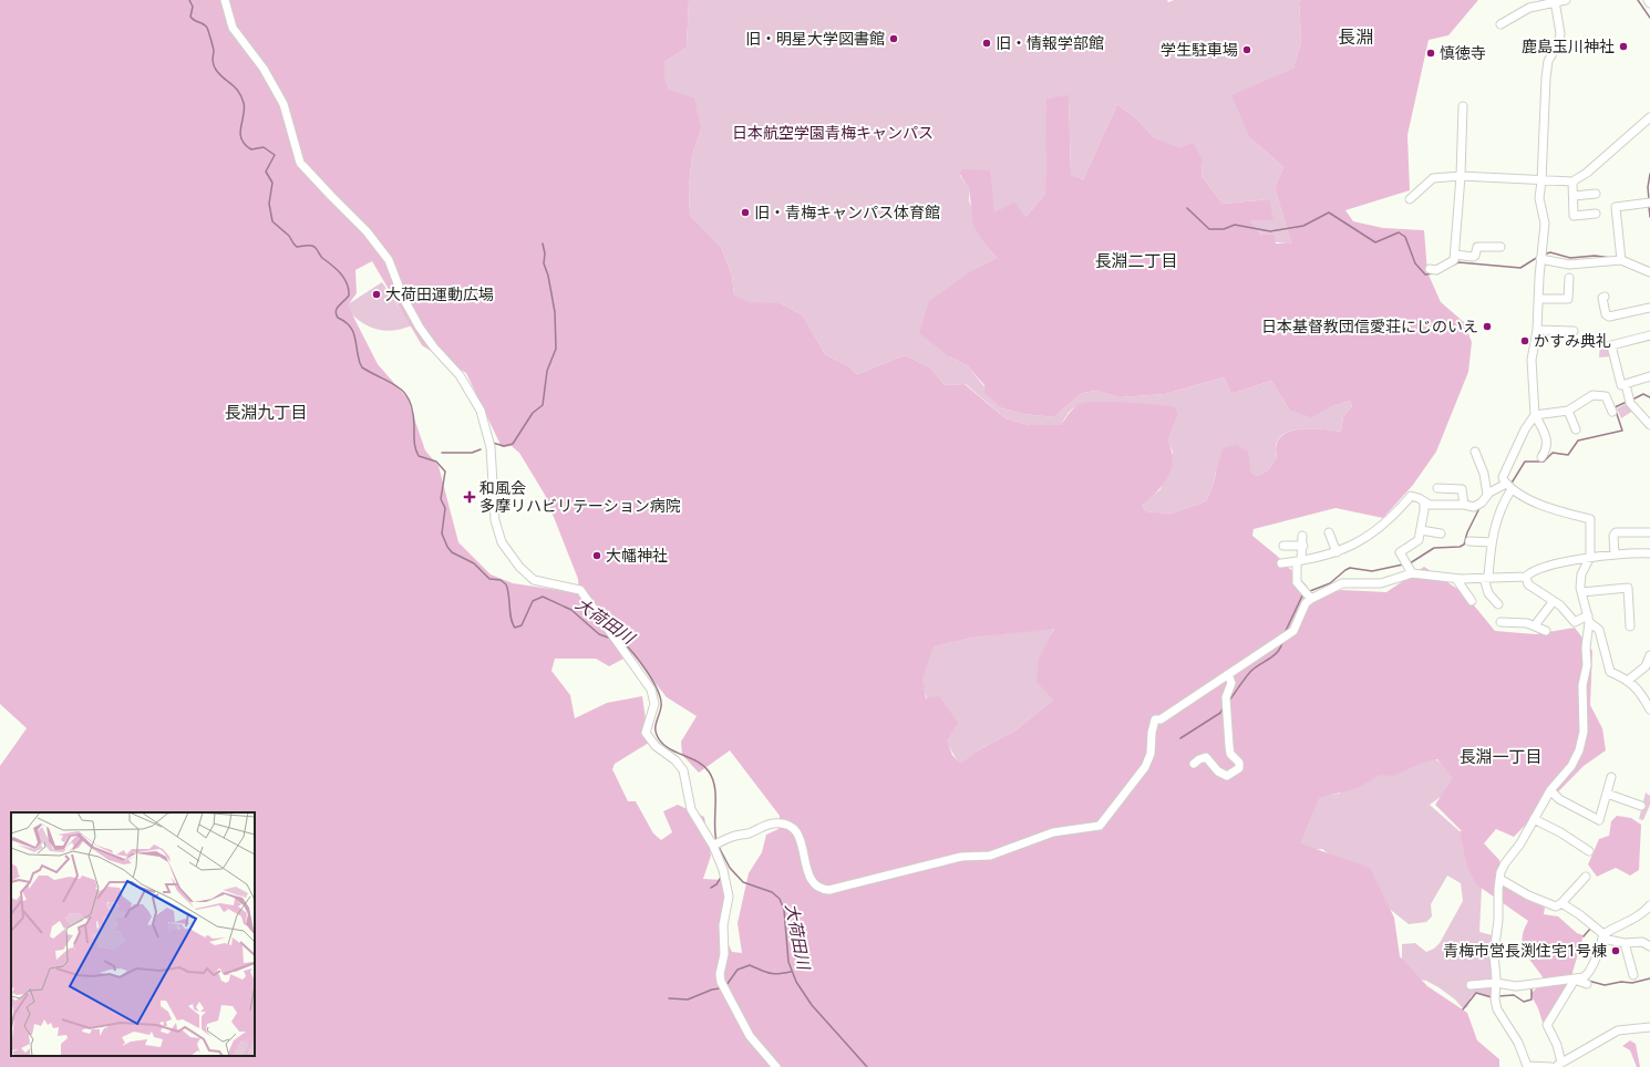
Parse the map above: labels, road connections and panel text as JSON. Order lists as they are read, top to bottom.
{
  "districts": [
    "長淵",
    "長淵二丁目",
    "長淵九丁目",
    "長淵一丁目"
  ],
  "water": ["大荷田川"],
  "parks": ["日本航空学園青梅キャンパス"],
  "places": {
    "other": [
      "旧・明星大学図書館",
      "旧・情報学部館",
      "鹿島玉川神社",
      "学生駐車場",
      "慎徳寺",
      "旧・青梅キャンパス体育館",
      "大荷田運動広場",
      "日本基督教団信愛荘にじのいえ",
      "かすみ典礼",
      "大幡神社",
      "青梅市営長渕住宅1号棟"
    ],
    "health": ["和風会 多摩リハビリテーション病院"]
  }
}
